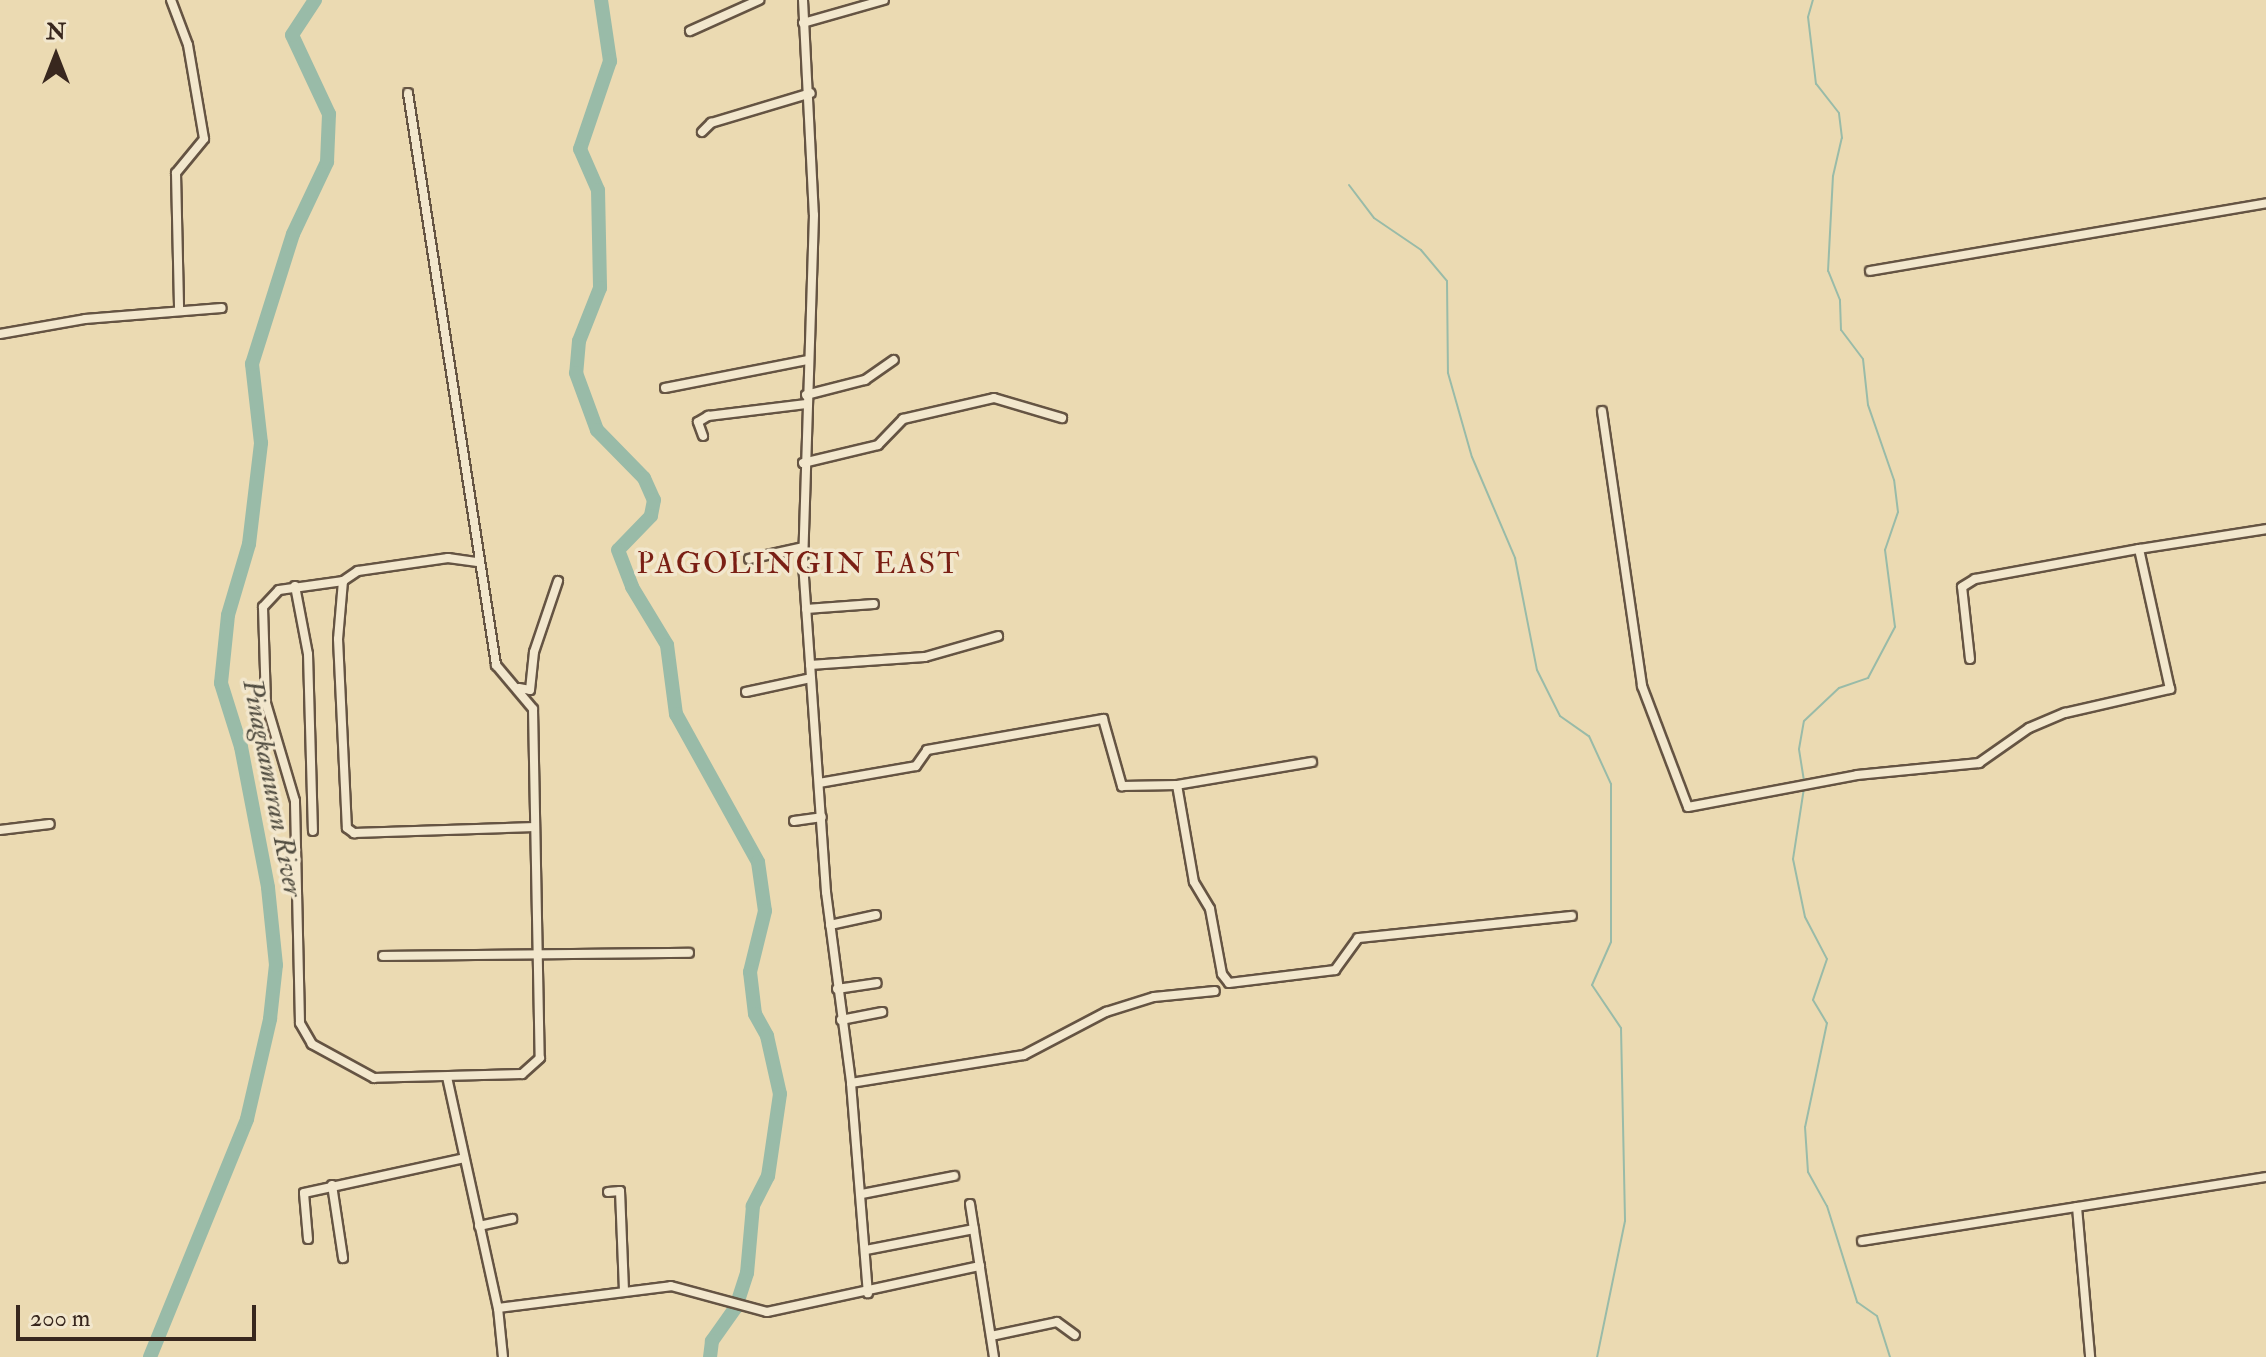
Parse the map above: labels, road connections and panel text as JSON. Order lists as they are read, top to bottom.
{
  "districts": ["PAGOLINGIN EAST"],
  "water": ["Pinagkamuran River"],
  "scale_bar": "200 m",
  "north": "top"
}
